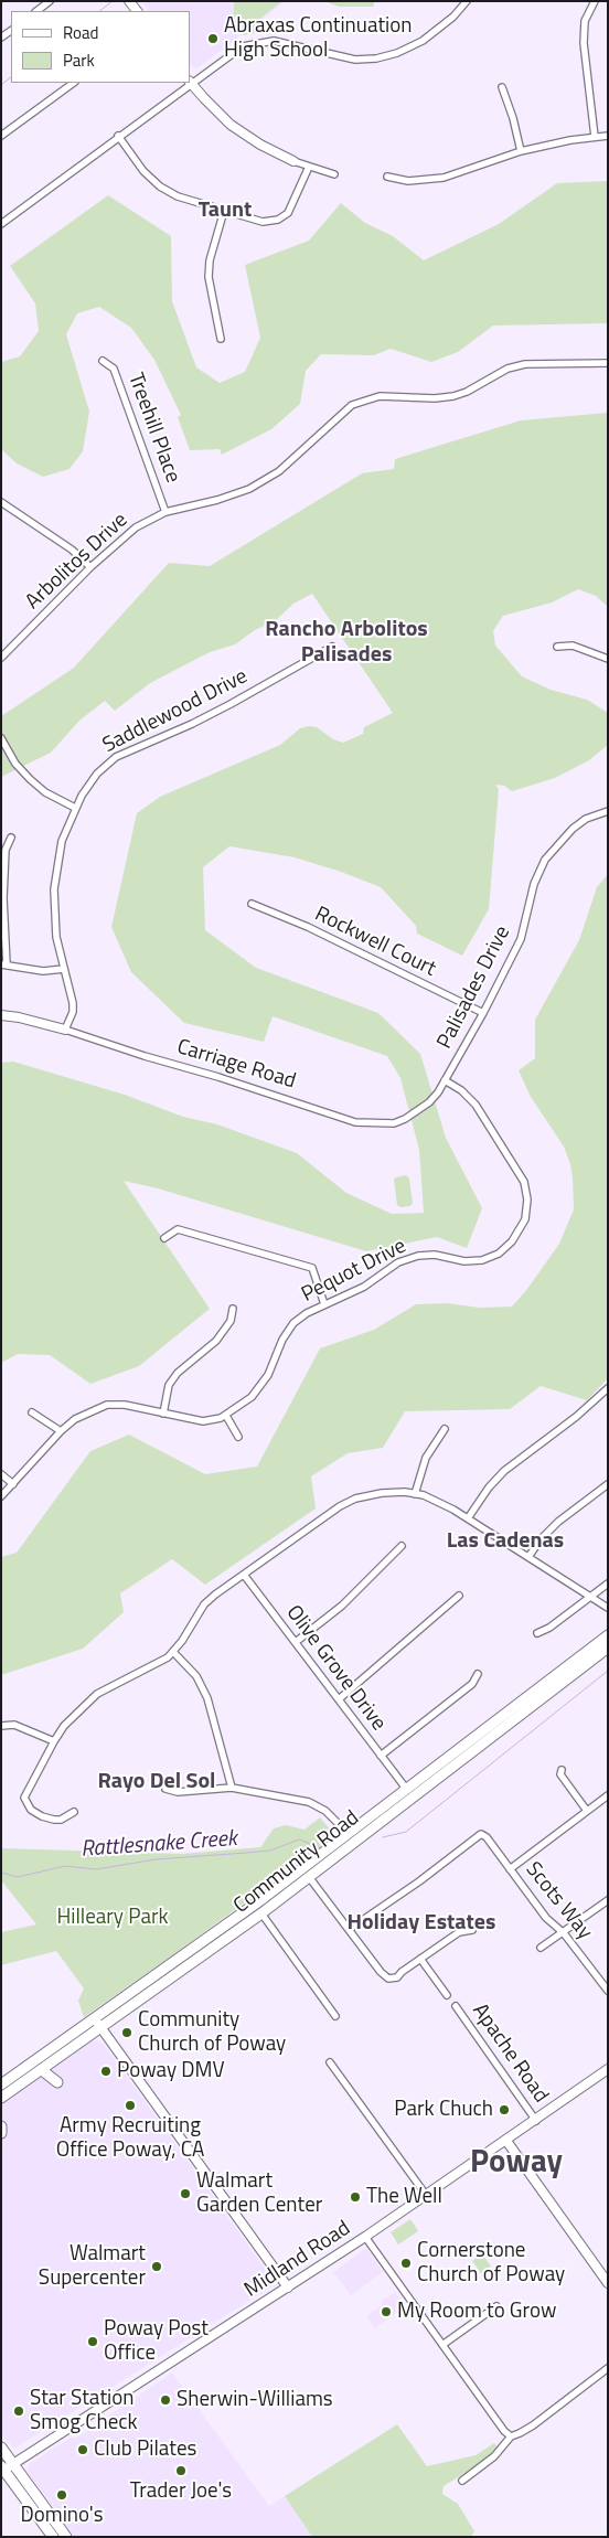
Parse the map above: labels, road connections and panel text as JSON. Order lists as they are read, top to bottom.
{
  "streets": {
    "main road": ["Carriage Road", "Community Road", "Midland Road"],
    "street": [
      "Treehill Place",
      "Arbolitos Drive",
      "Saddlewood Drive",
      "Rockwell Court",
      "Palisades Drive",
      "Pequot Drive",
      "Olive Grove Drive",
      "Scots Way",
      "Apache Road"
    ]
  },
  "crossings": [
    ["Treehill Place", "Arbolitos Drive"],
    ["Saddlewood Drive", "Carriage Road"],
    ["Rockwell Court", "Palisades Drive"],
    ["Palisades Drive", "Carriage Road"],
    ["Palisades Drive", "Pequot Drive"],
    ["Carriage Road", "Pequot Drive"],
    ["Olive Grove Drive", "Community Road"],
    ["Apache Road", "Midland Road"]
  ],
  "districts": [
    "Taunt",
    "Rancho Arbolitos Palisades",
    "Las Cadenas",
    "Rayo Del Sol",
    "Holiday Estates",
    "Poway"
  ],
  "water": ["Rattlesnake Creek"],
  "parks": ["Hilleary Park"],
  "places": [
    "Abraxas Continuation High School",
    "Community Church of Poway",
    "Poway DMV",
    "Army Recruiting Office Poway, CA",
    "Park Chuch",
    "Walmart Garden Center",
    "The Well",
    "Cornerstone Church of Poway",
    "Walmart Supercenter",
    "My Room to Grow",
    "Poway Post Office",
    "Sherwin-Williams",
    "Star Station Smog Check",
    "Club Pilates",
    "Trader Joe's",
    "Domino's"
  ],
  "legend": ["Road", "Park"]
}
